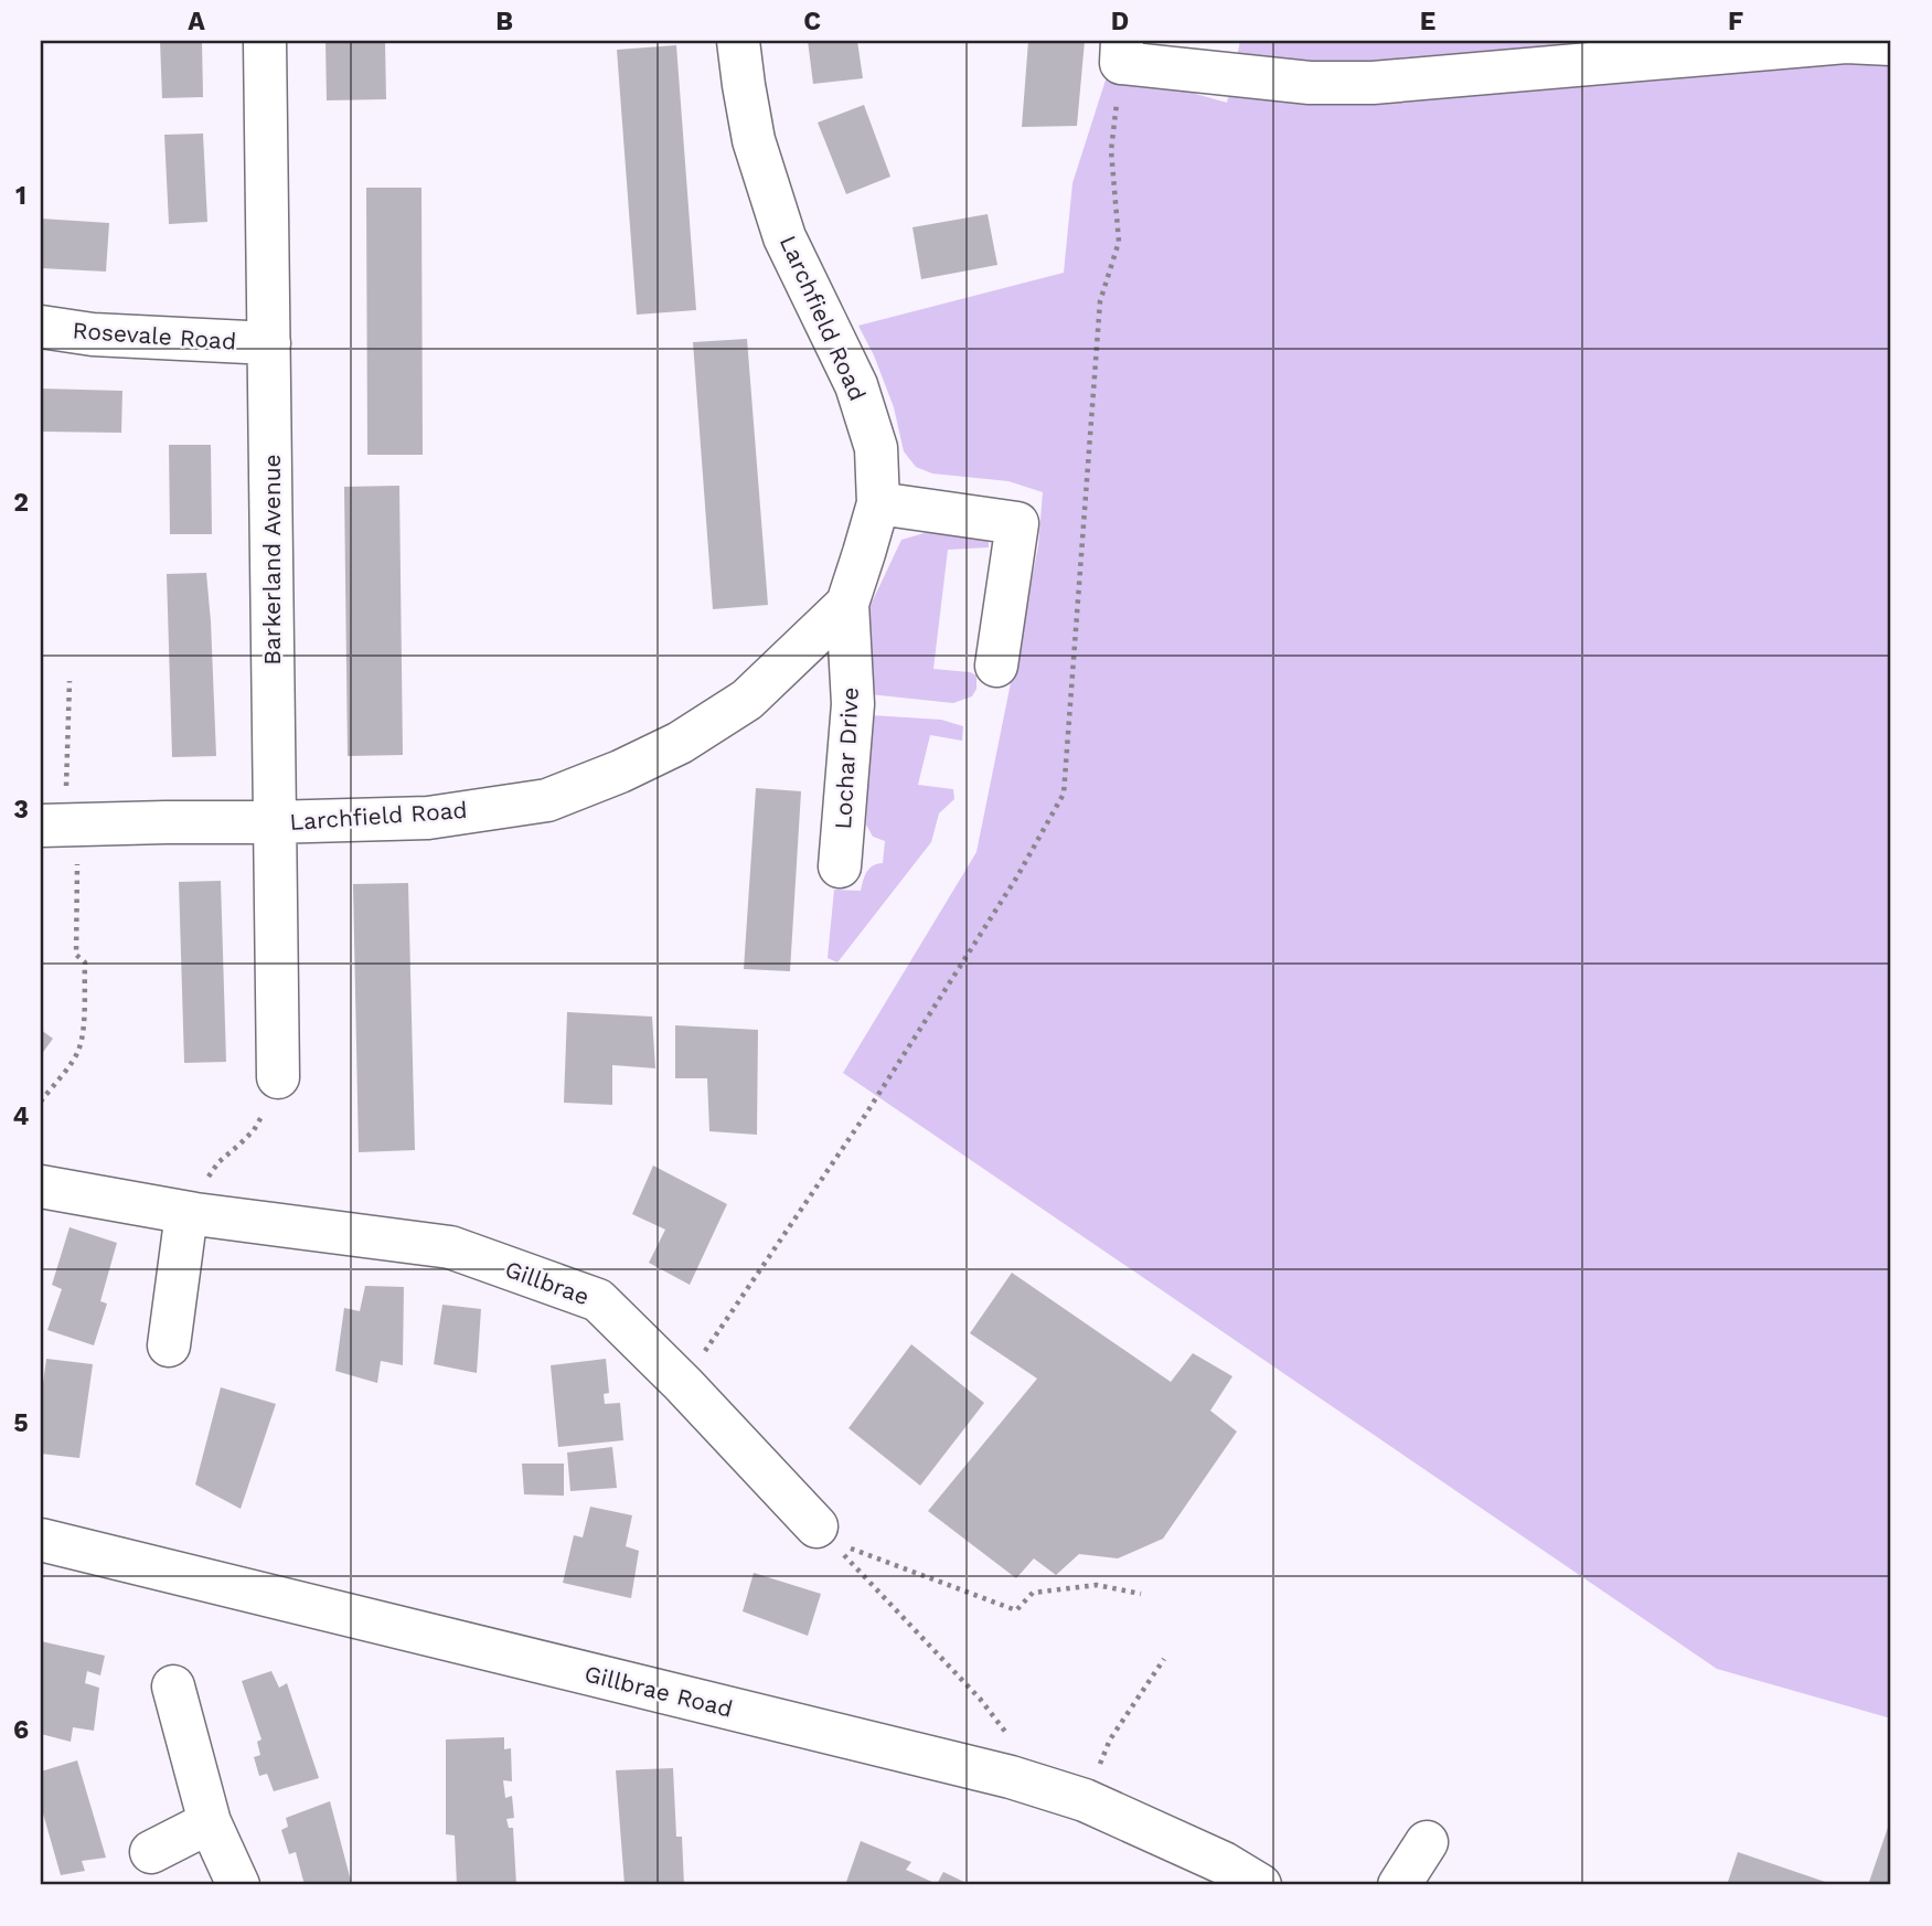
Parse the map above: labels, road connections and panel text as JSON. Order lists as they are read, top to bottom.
{
  "streets": {
    "street": [
      "Larchfield Road",
      "Rosevale Road",
      "Barkerland Avenue",
      "Lochar Drive",
      "Gillbrae",
      "Gillbrae Road"
    ]
  },
  "crossings": [
    ["Larchfield Road", "Barkerland Avenue"],
    ["Larchfield Road", "Lochar Drive"],
    ["Rosevale Road", "Barkerland Avenue"]
  ],
  "grid": {
    "columns": [
      "A",
      "B",
      "C",
      "D",
      "E",
      "F"
    ],
    "rows": [
      "1",
      "2",
      "3",
      "4",
      "5",
      "6"
    ]
  }
}
